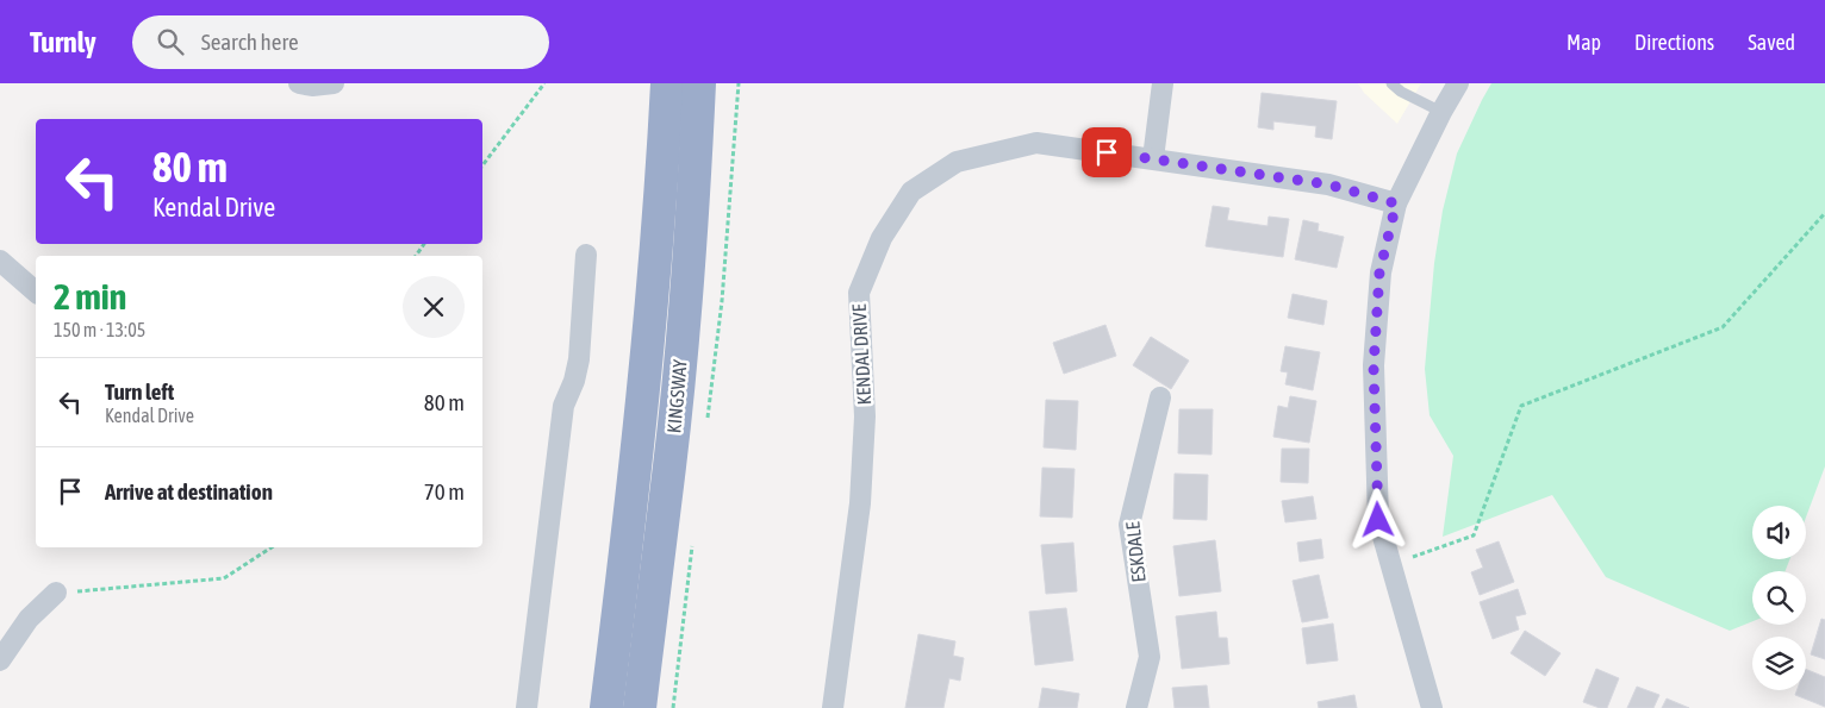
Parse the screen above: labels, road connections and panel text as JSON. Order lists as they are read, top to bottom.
{
  "streets": {
    "highway": ["KINGSWAY"],
    "street": ["KENDAL DRIVE", "ESKDALE"]
  },
  "page": {
    "header": "Turnly",
    "search": "Search here",
    "nav": ["Map", "Directions", "Saved"],
    "turn": ["80 m", "Kendal Drive"],
    "heading": ["2 min", "150 m · 13:05"],
    "list": [
      {
        "name": "Turn left",
        "note": "Kendal Drive",
        "value": "80 m"
      },
      {
        "name": "Arrive at destination",
        "value": "70 m"
      }
    ]
  }
}
